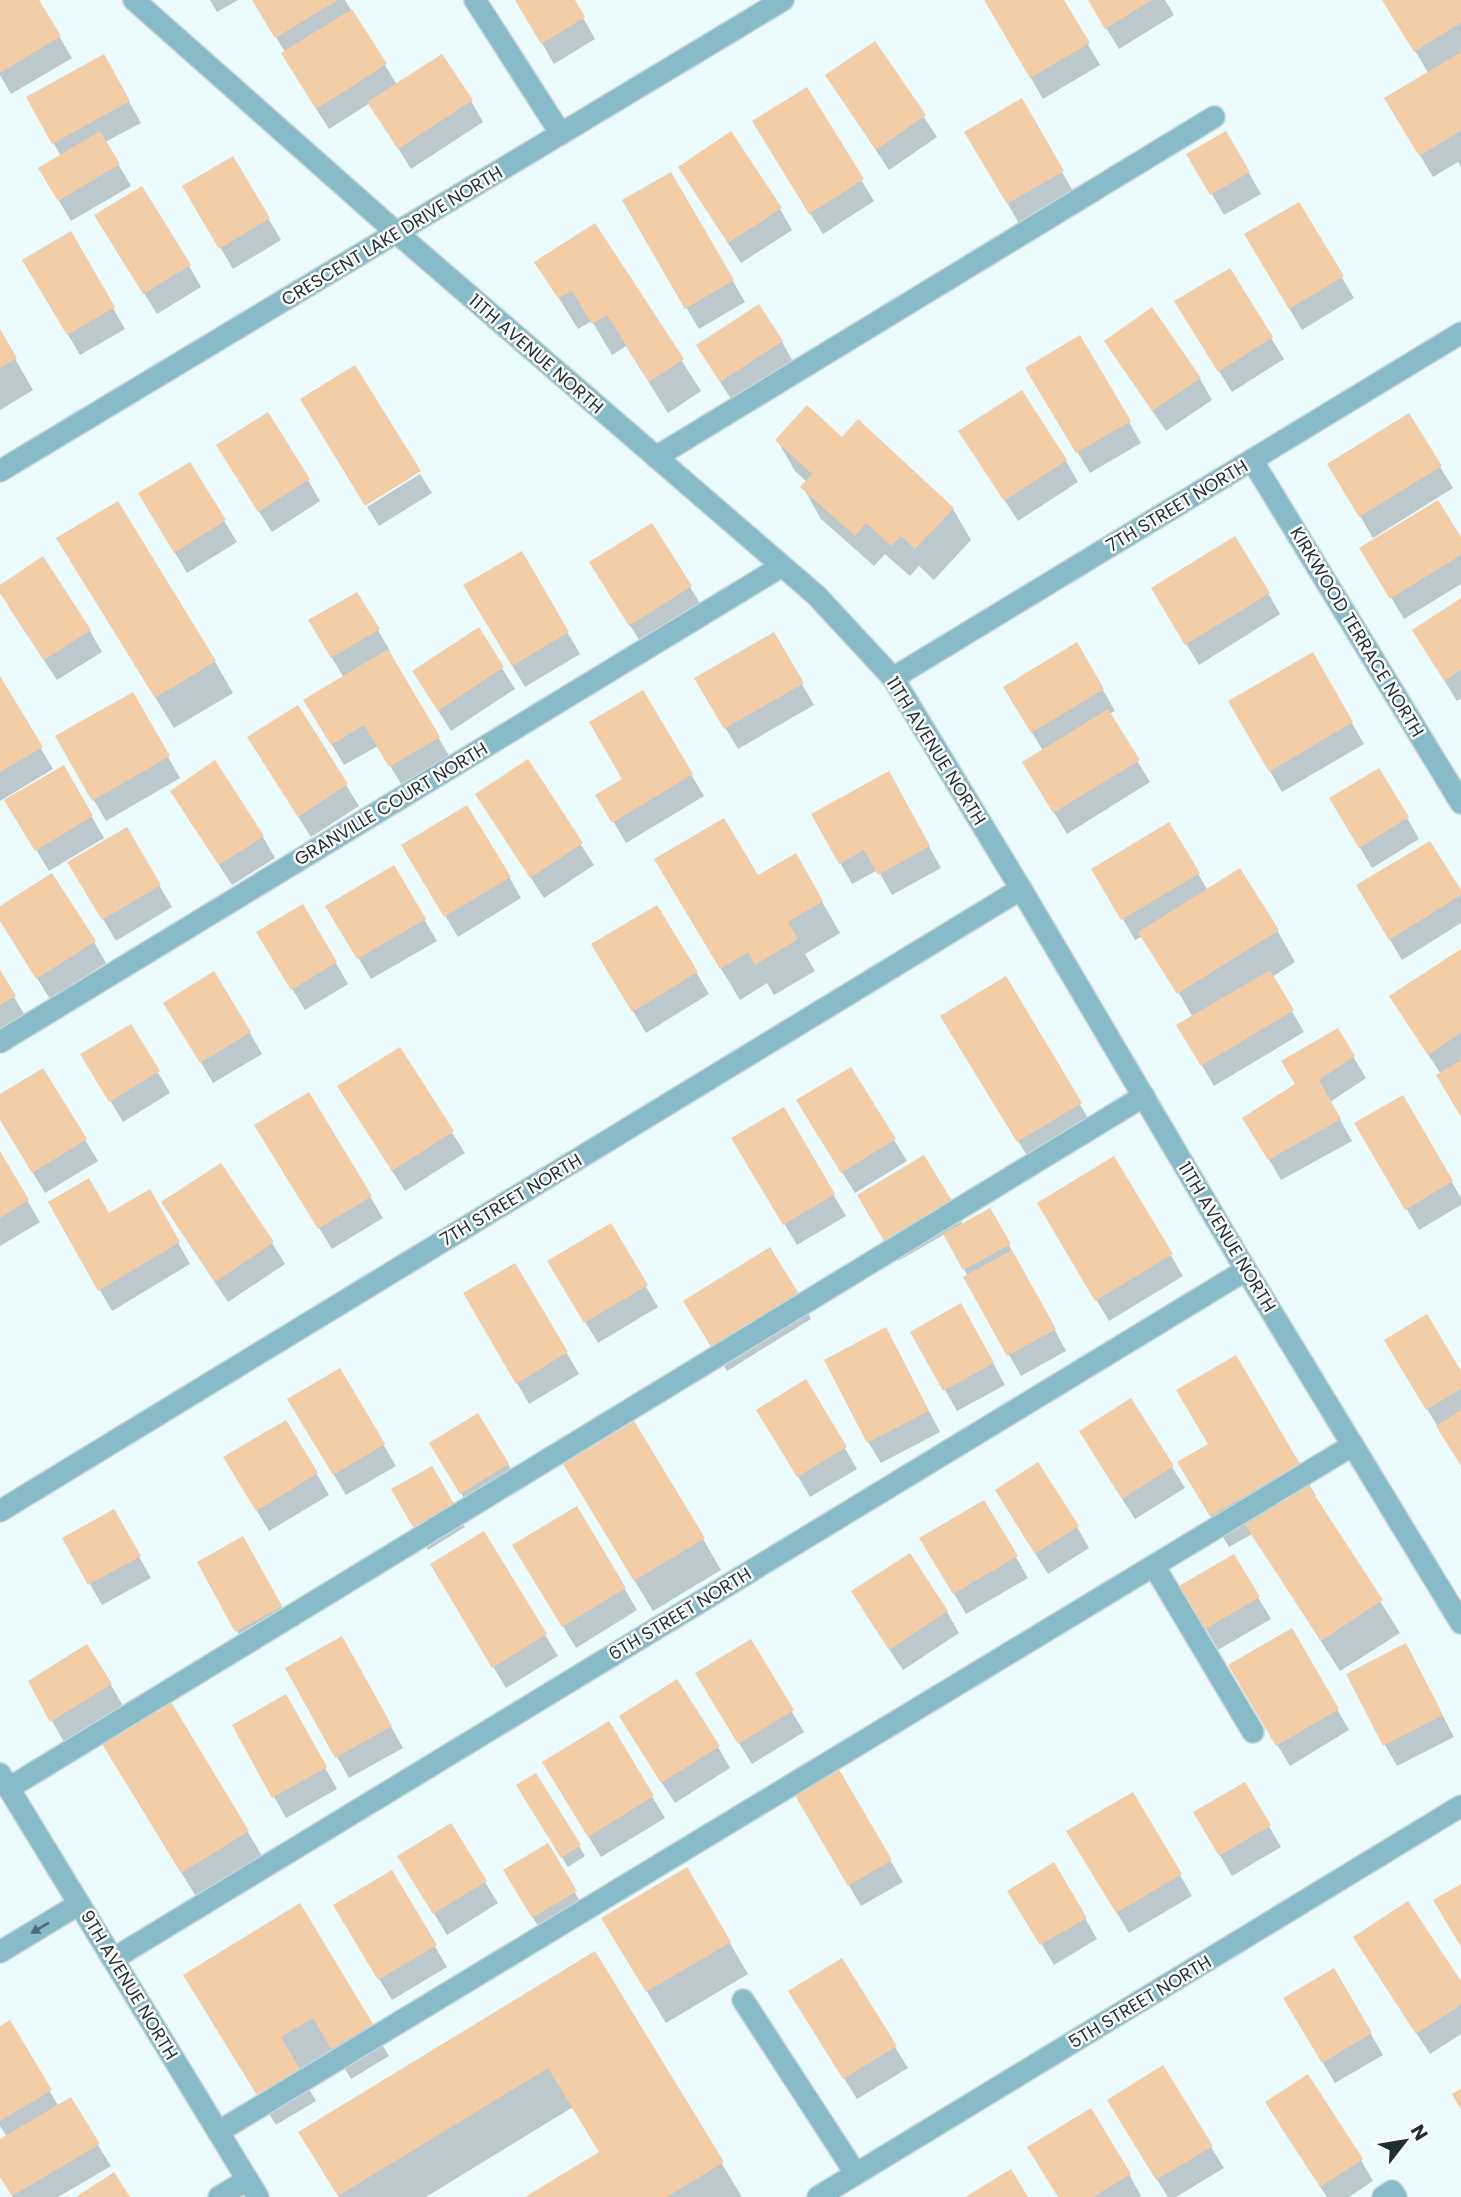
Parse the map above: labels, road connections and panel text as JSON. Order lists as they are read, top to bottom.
{
  "streets": {
    "street": [
      "CRESCENT LAKE DRIVE NORTH",
      "11TH AVENUE NORTH",
      "7TH STREET NORTH",
      "KIRKWOOD TERRACE NORTH",
      "GRANVILLE COURT NORTH",
      "6TH STREET NORTH",
      "9TH AVENUE NORTH",
      "5TH STREET NORTH"
    ]
  },
  "crossings": [
    ["CRESCENT LAKE DRIVE NORTH", "11TH AVENUE NORTH"],
    ["11TH AVENUE NORTH", "7TH STREET NORTH"],
    ["11TH AVENUE NORTH", "GRANVILLE COURT NORTH"],
    ["11TH AVENUE NORTH", "6TH STREET NORTH"],
    ["7TH STREET NORTH", "KIRKWOOD TERRACE NORTH"],
    ["6TH STREET NORTH", "9TH AVENUE NORTH"]
  ],
  "north": "top right"
}
